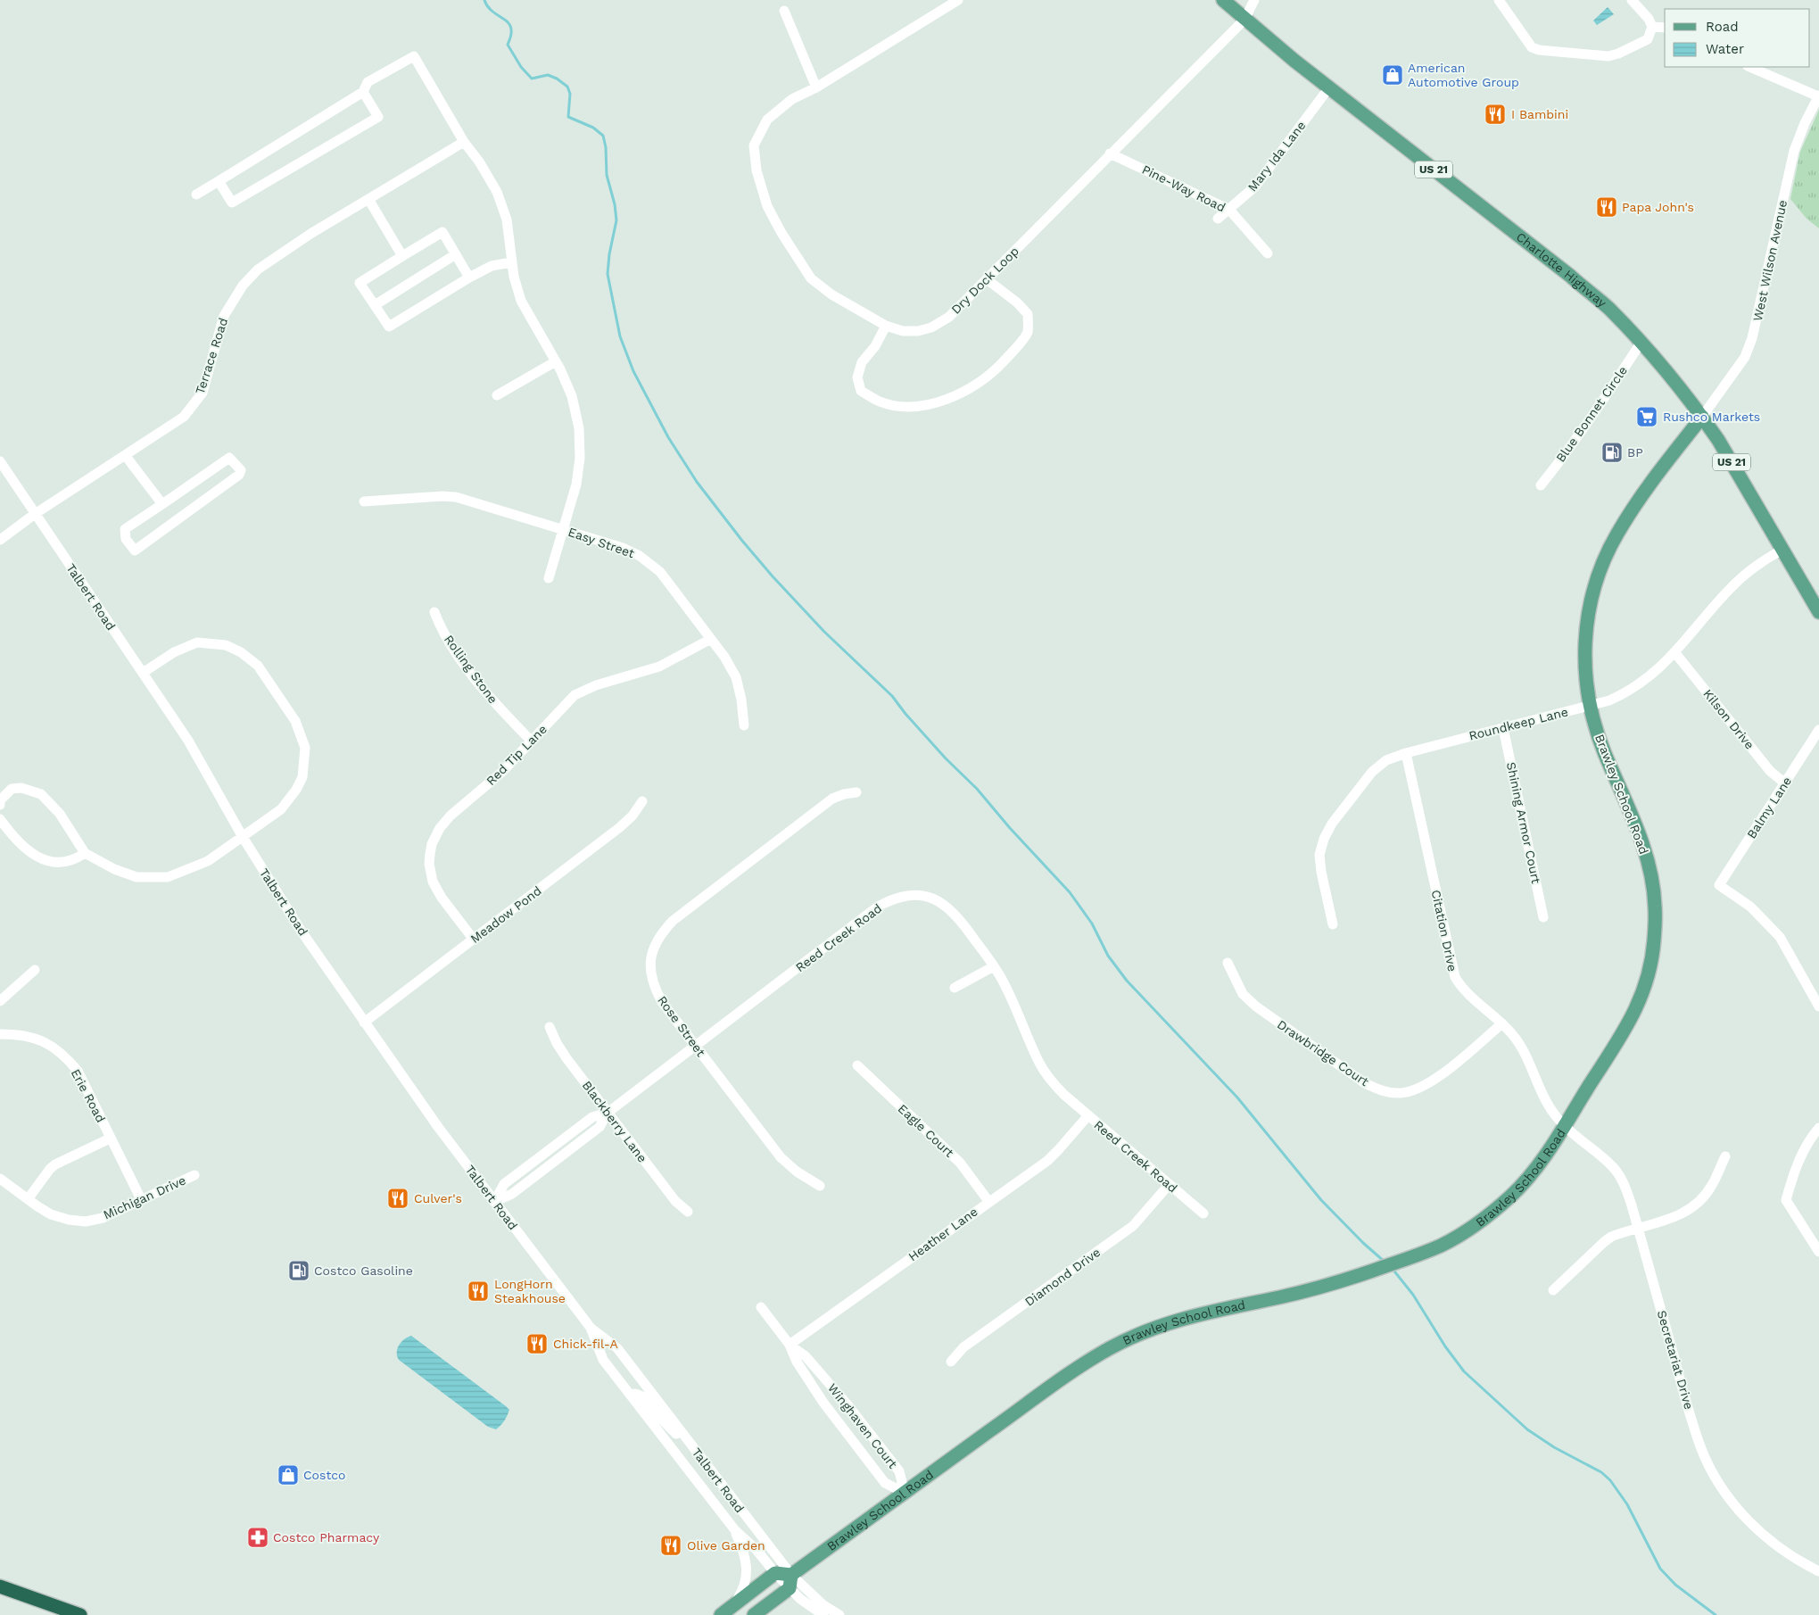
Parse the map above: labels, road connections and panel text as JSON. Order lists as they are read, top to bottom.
{
  "streets": {
    "main road": ["US 21", "Charlotte Highway", "Brawley School Road"],
    "street": [
      "Mary Ida Lane",
      "Pine-Way Road",
      "West Wilson Avenue",
      "Dry Dock Loop",
      "Terrace Road",
      "Blue Bonnet Circle",
      "Easy Street",
      "Talbert Road",
      "Rolling Stone",
      "Kilson Drive",
      "Roundkeep Lane",
      "Red Tip Lane",
      "Balmy Lane",
      "Shining Armor Court",
      "Meadow Pond",
      "Citation Drive",
      "Reed Creek Road",
      "Rose Street",
      "Drawbridge Court",
      "Erie Road",
      "Blackberry Lane",
      "Eagle Court",
      "Michigan Drive",
      "Heather Lane",
      "Diamond Drive",
      "Secretariat Drive",
      "Winghaven Court"
    ]
  },
  "crossings": [
    ["Mary Ida Lane", "Pine-Way Road"],
    ["Mary Ida Lane", "Charlotte Highway"],
    ["Pine-Way Road", "Dry Dock Loop"],
    ["West Wilson Avenue", "Charlotte Highway"],
    ["West Wilson Avenue", "Brawley School Road"],
    ["Charlotte Highway", "Dry Dock Loop"],
    ["Charlotte Highway", "Blue Bonnet Circle"],
    ["Charlotte Highway", "Roundkeep Lane"],
    ["Charlotte Highway", "Brawley School Road"],
    ["Terrace Road", "Talbert Road"],
    ["Easy Street", "Red Tip Lane"],
    ["Talbert Road", "Brawley School Road"],
    ["Talbert Road", "Meadow Pond"],
    ["Talbert Road", "Reed Creek Road"],
    ["Rolling Stone", "Red Tip Lane"],
    ["Kilson Drive", "Roundkeep Lane"],
    ["Kilson Drive", "Balmy Lane"],
    ["Roundkeep Lane", "Brawley School Road"],
    ["Roundkeep Lane", "Shining Armor Court"],
    ["Roundkeep Lane", "Citation Drive"],
    ["Red Tip Lane", "Meadow Pond"],
    ["Brawley School Road", "Citation Drive"],
    ["Brawley School Road", "Secretariat Drive"],
    ["Brawley School Road", "Winghaven Court"],
    ["Citation Drive", "Drawbridge Court"],
    ["Citation Drive", "Secretariat Drive"],
    ["Reed Creek Road", "Rose Street"],
    ["Reed Creek Road", "Blackberry Lane"],
    ["Reed Creek Road", "Heather Lane"],
    ["Reed Creek Road", "Diamond Drive"],
    ["Erie Road", "Michigan Drive"],
    ["Eagle Court", "Heather Lane"],
    ["Heather Lane", "Winghaven Court"]
  ],
  "places": {
    "shop": ["American Automotive Group", "Costco"],
    "restaurant": [
      "I Bambini",
      "Papa John's",
      "Culver's",
      "LongHorn Steakhouse",
      "Chick-fil-A",
      "Olive Garden"
    ],
    "supermarket": ["Rushco Markets"],
    "fuel station": ["BP", "Costco Gasoline"],
    "pharmacy": ["Costco Pharmacy"]
  },
  "legend": ["Road", "Water"]
}
